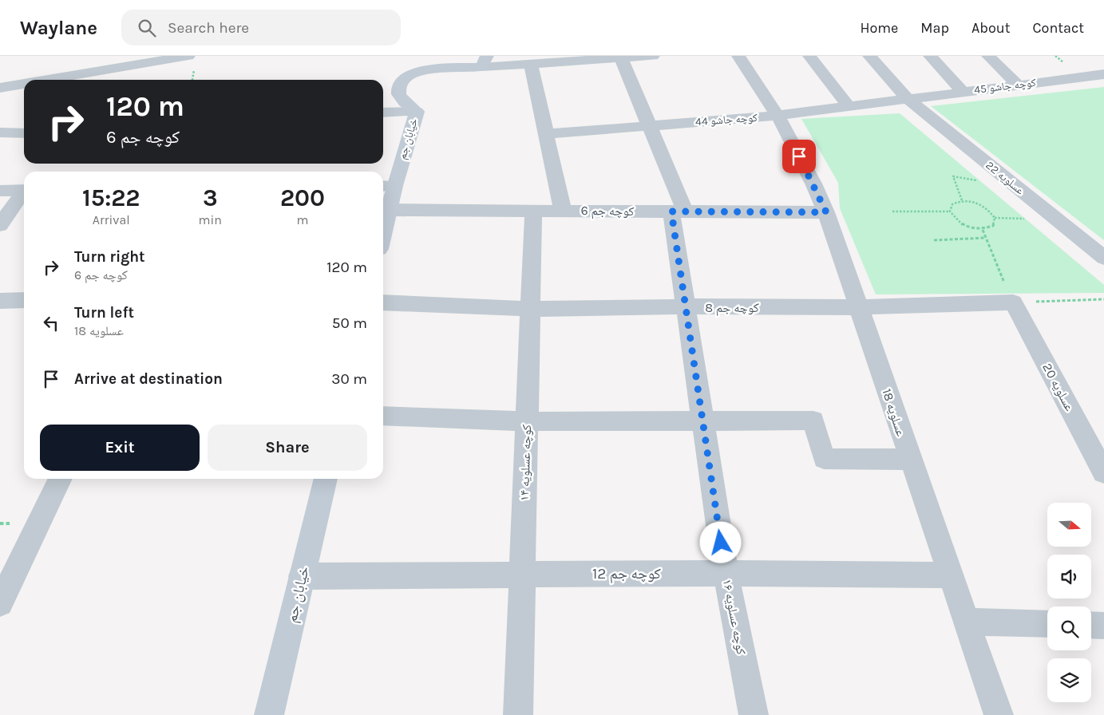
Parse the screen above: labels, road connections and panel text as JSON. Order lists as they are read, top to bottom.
{
  "streets": {
    "street": [
      "کوچه جاشو 45",
      "کوچه جاشو 44",
      "خیابان جم",
      "عسلویه 22",
      "کوچه جم 6",
      "کوچه جم 8",
      "عسلویه 20",
      "عسلویه 18",
      "کوچه عسلویه ۱۴",
      "کوچه جم 12",
      "کوچه عسلویه ۱۶"
    ]
  },
  "crossings": [
    ["کوچه جاشو 45", "کوچه جاشو 44"],
    ["کوچه جاشو 45", "عسلویه 22"],
    ["کوچه جاشو 44", "عسلویه 22"],
    ["کوچه جاشو 44", "عسلویه 18"],
    ["کوچه جاشو 44", "کوچه عسلویه ۱۶"],
    ["خیابان جم", "کوچه جم 6"],
    ["خیابان جم", "کوچه جم 12"],
    ["کوچه جم 6", "عسلویه 18"],
    ["کوچه جم 6", "کوچه عسلویه ۱۴"],
    ["کوچه جم 6", "کوچه عسلویه ۱۶"],
    ["کوچه جم 8", "عسلویه 20"],
    ["کوچه جم 8", "عسلویه 18"],
    ["کوچه جم 8", "کوچه عسلویه ۱۴"],
    ["کوچه جم 8", "کوچه عسلویه ۱۶"],
    ["عسلویه 18", "کوچه جم 12"],
    ["کوچه عسلویه ۱۴", "کوچه جم 12"],
    ["کوچه جم 12", "کوچه عسلویه ۱۶"]
  ],
  "north": "right",
  "page": {
    "header": "Waylane",
    "search": "Search here",
    "nav": [
      "Home",
      "Map",
      "About",
      "Contact"
    ],
    "turn": ["120 m", "کوچه جم 6"],
    "eta": [
      "15:22",
      "Arrival",
      "3",
      "min",
      "200",
      "m"
    ],
    "list": [
      {
        "name": "Turn right",
        "note": "کوچه جم 6",
        "value": "120 m"
      },
      {
        "name": "Turn left",
        "note": "عسلویه 18",
        "value": "50 m"
      },
      {
        "name": "Arrive at destination",
        "value": "30 m"
      }
    ],
    "buttons": ["Exit", "Share"]
  }
}
